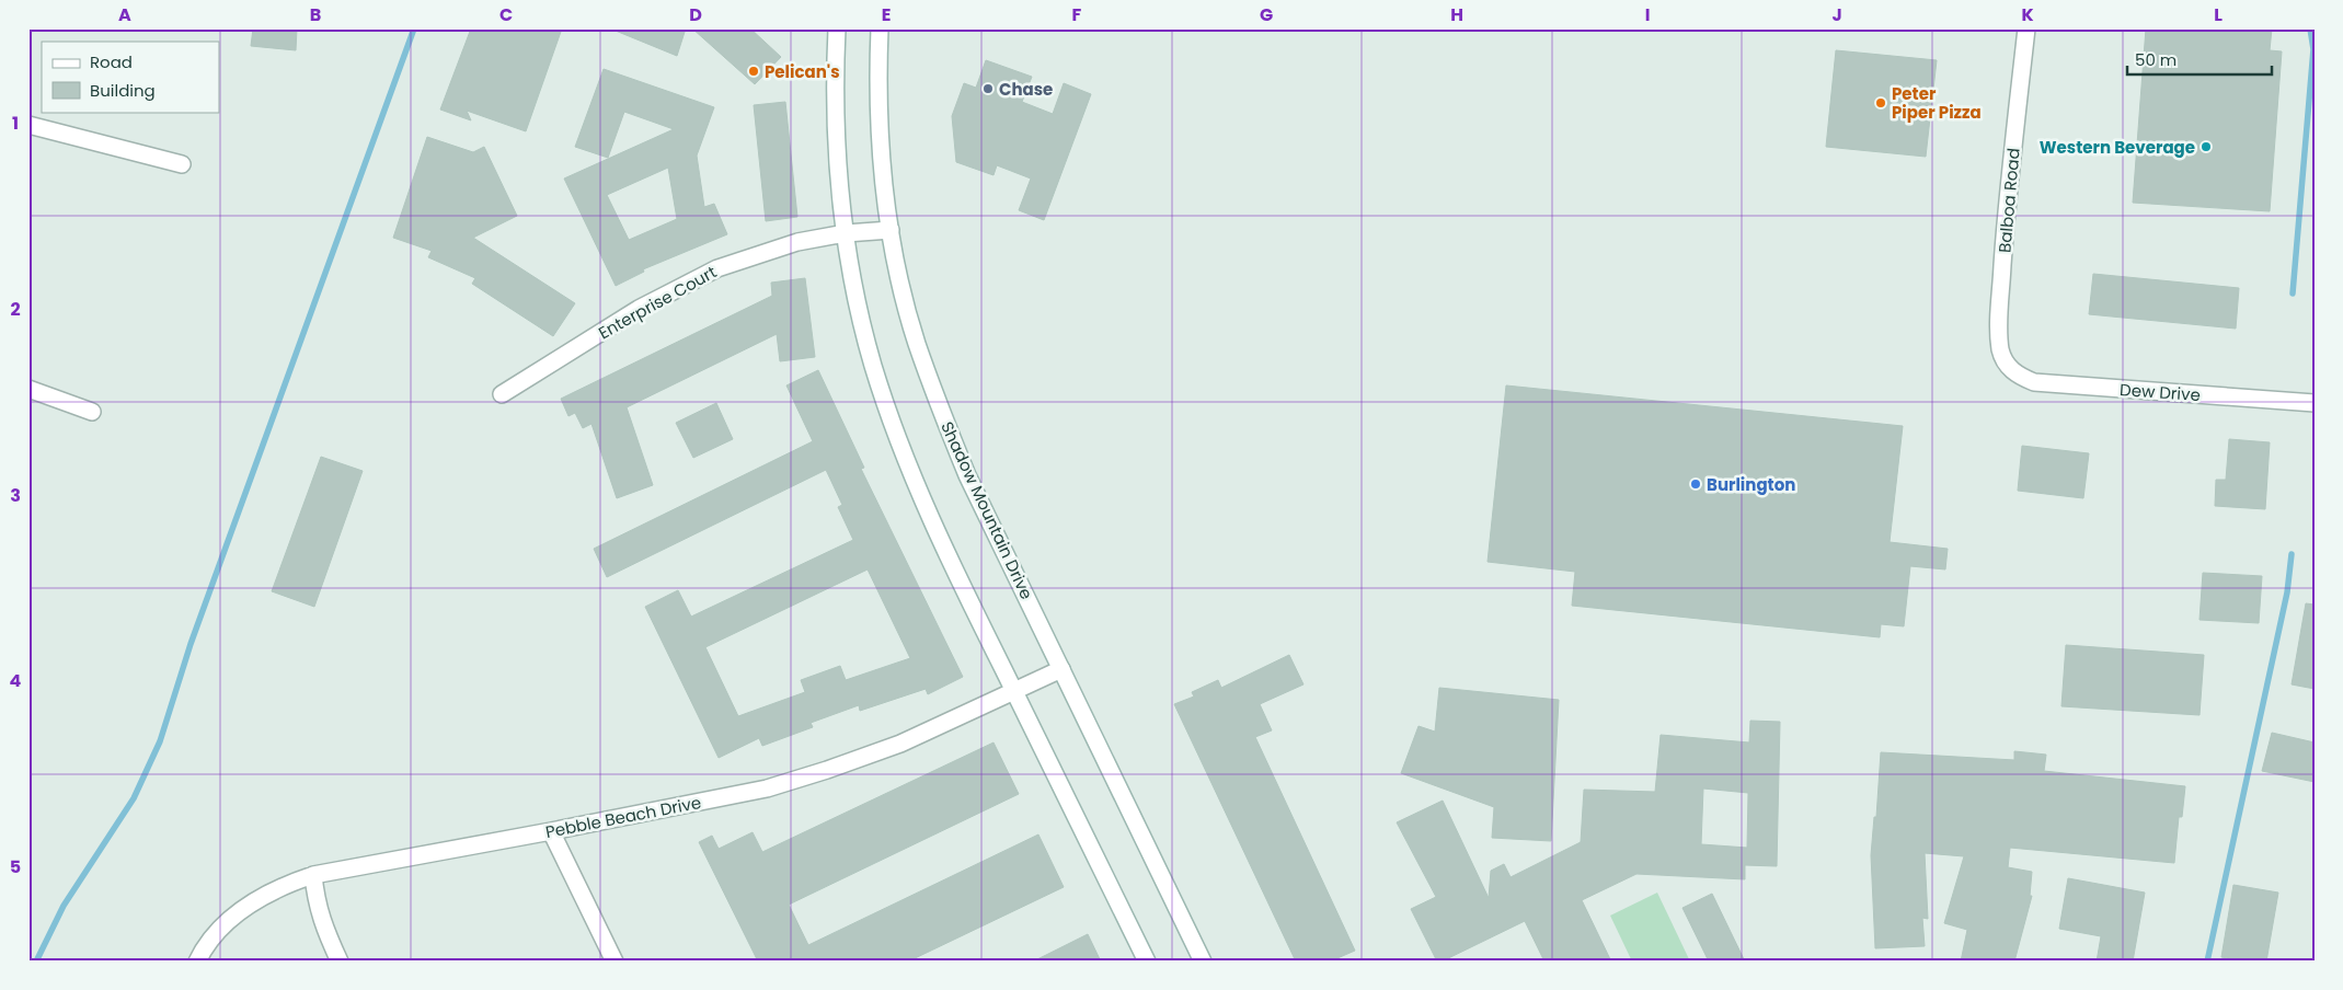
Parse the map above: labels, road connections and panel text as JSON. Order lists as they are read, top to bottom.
{
  "streets": {
    "street": [
      "Balboa Road",
      "Enterprise Court",
      "Dew Drive",
      "Shadow Mountain Drive",
      "Pebble Beach Drive"
    ]
  },
  "crossings": [
    ["Balboa Road", "Dew Drive"],
    ["Enterprise Court", "Shadow Mountain Drive"],
    ["Shadow Mountain Drive", "Pebble Beach Drive"]
  ],
  "places": [
    "Pelican's",
    "Chase",
    "Peter Piper Pizza",
    "Western Beverage",
    "Burlington"
  ],
  "legend": ["Road", "Building"],
  "scale_bar": "50 m",
  "grid": {
    "columns": [
      "A",
      "B",
      "C",
      "D",
      "E",
      "F",
      "G",
      "H",
      "I",
      "J",
      "K",
      "L"
    ],
    "rows": [
      "1",
      "2",
      "3",
      "4",
      "5"
    ]
  }
}
